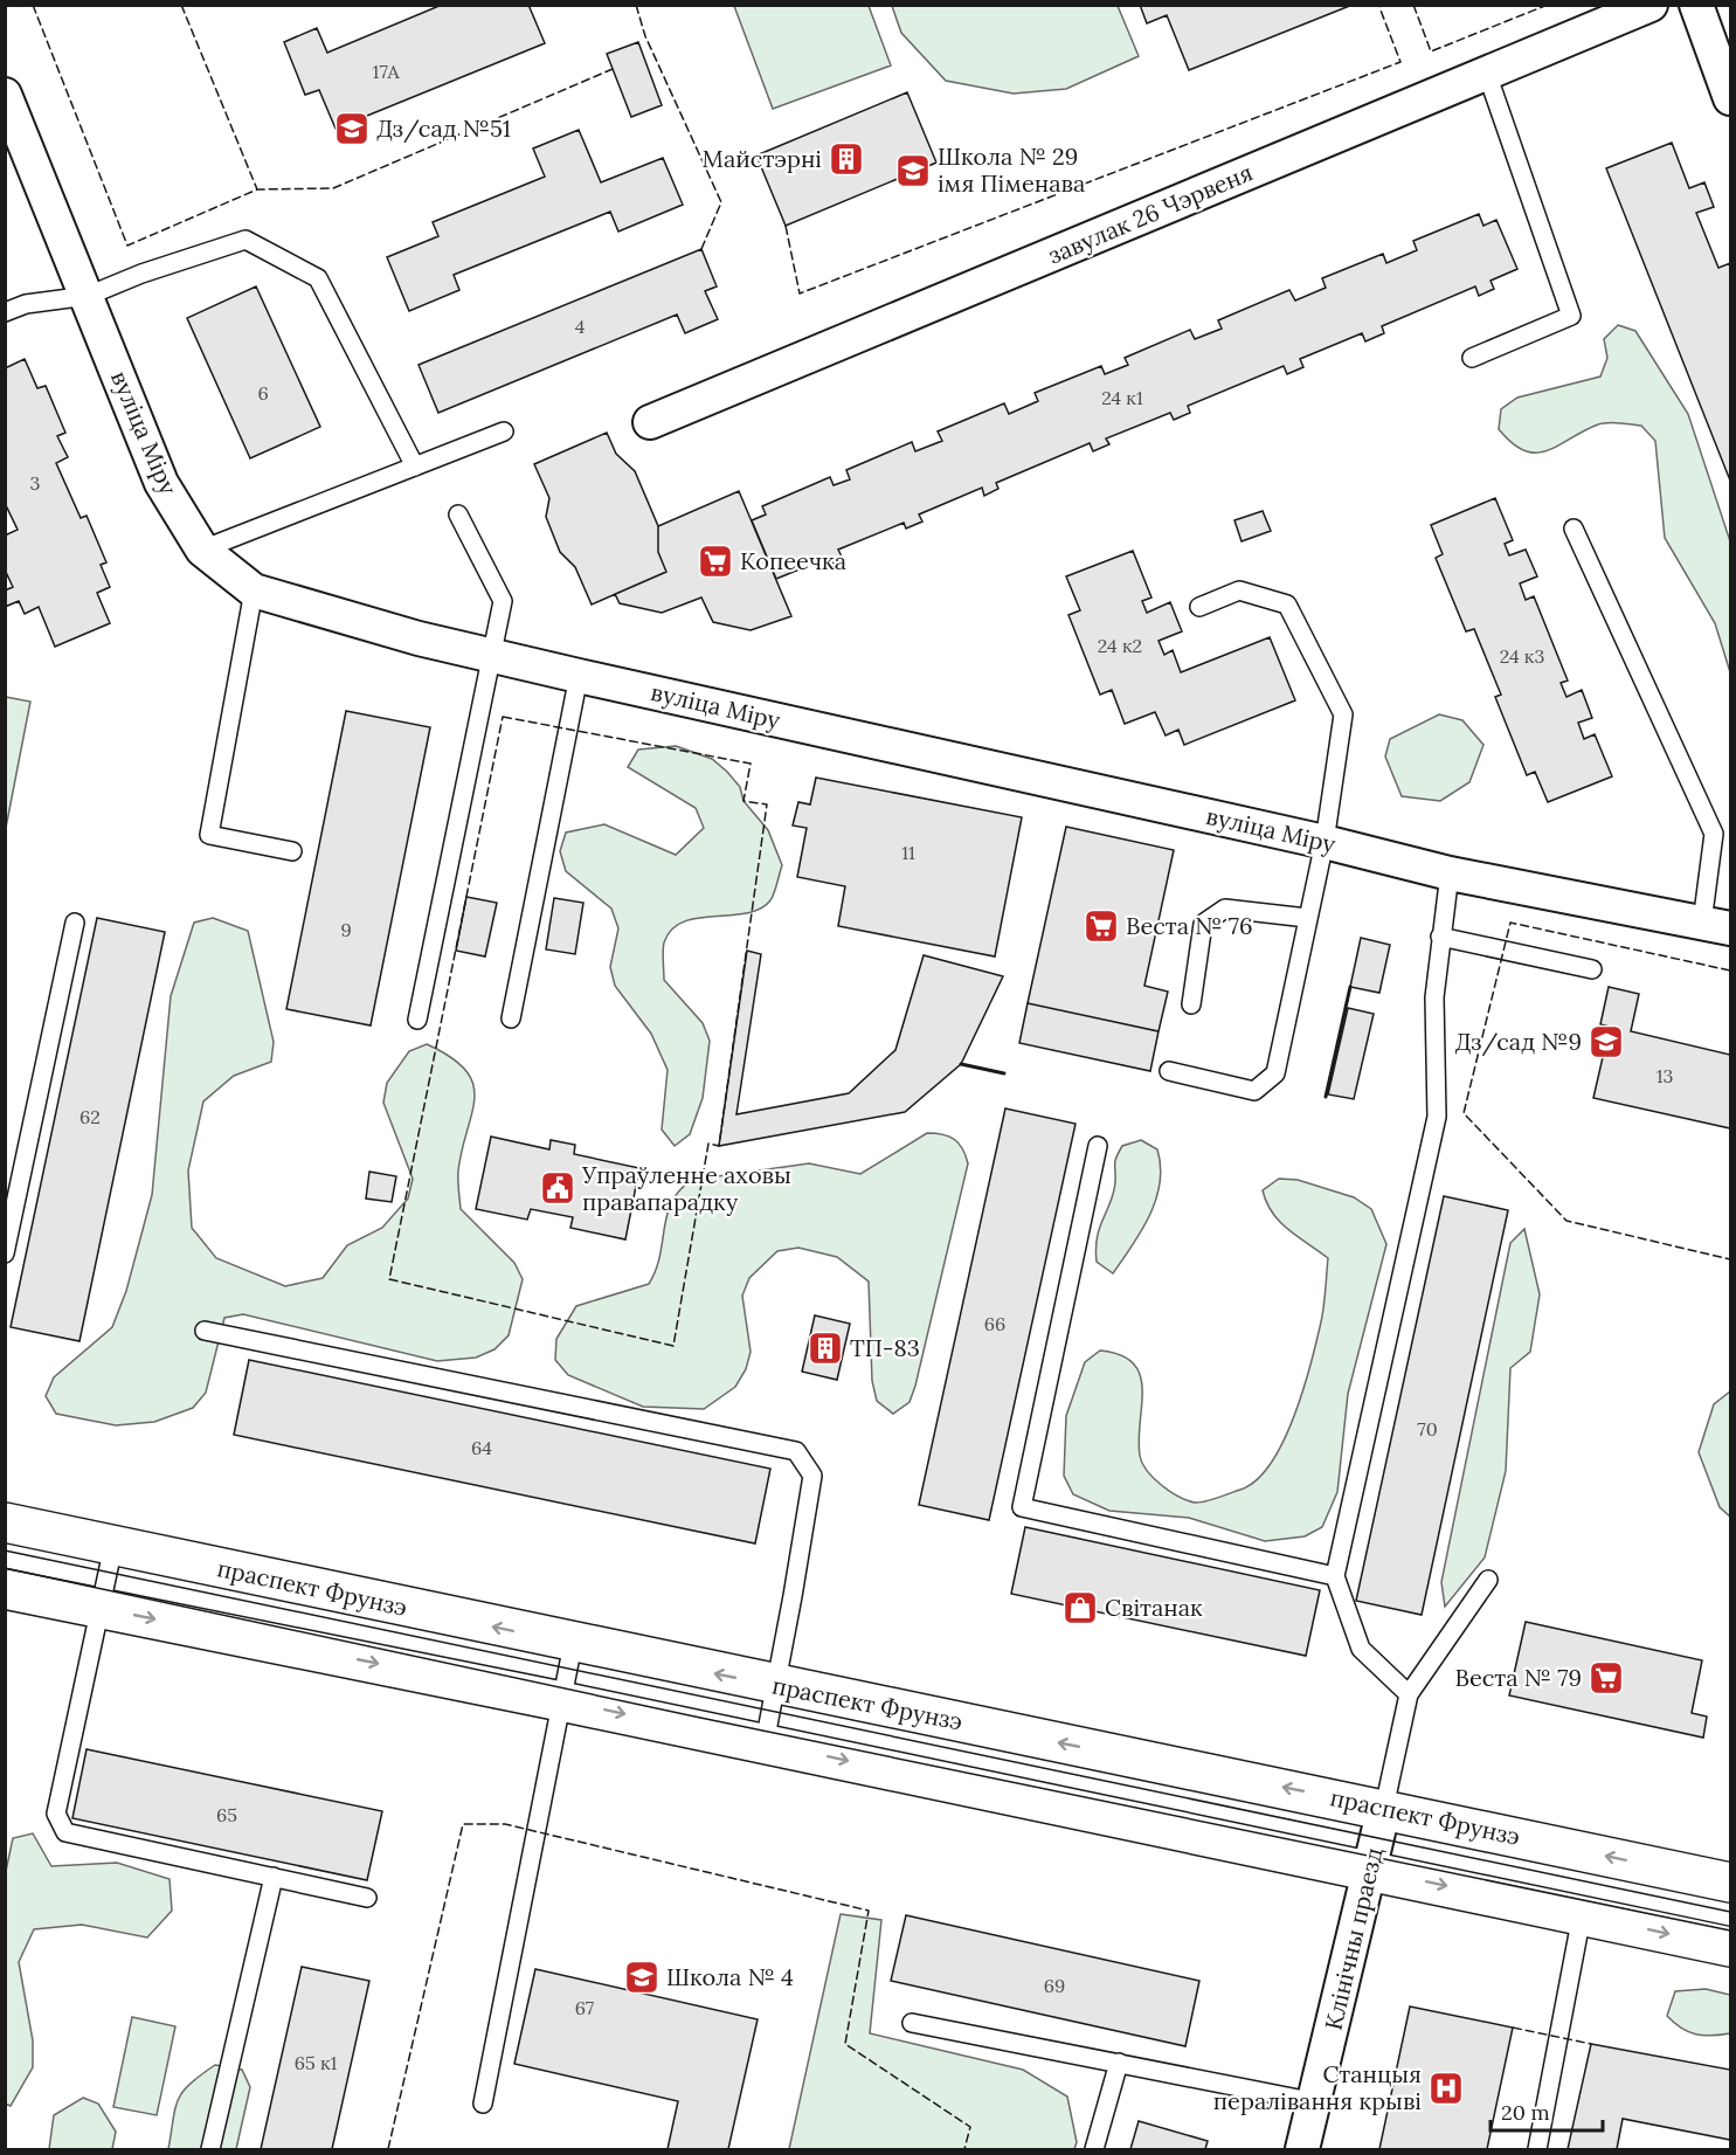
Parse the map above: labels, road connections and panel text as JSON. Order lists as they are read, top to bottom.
{
  "streets": {
    "main road": ["праспект Фрунзэ"],
    "street": ["завулак 26 Чэрвеня", "вуліца Міру", "Клінічны праезд"]
  },
  "crossings": [
    ["праспект Фрунзэ", "Клінічны праезд"]
  ],
  "places": {
    "school or university": [
      "Дз/сад №51",
      "Школа № 29 імя Піменава",
      "Дз/сад №9",
      "Школа № 4"
    ],
    "building": ["Майстэрні", "ТП-83"],
    "supermarket": ["Копеечка", "Веста № 76", "Веста № 79"],
    "public building": ["Упраўленне аховы правапарадку"],
    "shop": ["Світанак"],
    "hospital": ["Станцыя пералівання крыві"]
  },
  "house_numbers": [
    "17А",
    "4",
    "6",
    "24 к1",
    "3",
    "24 к2",
    "24 к3",
    "11",
    "9",
    "13",
    "62",
    "66",
    "70",
    "64",
    "65",
    "69",
    "67",
    "65 к1"
  ],
  "scale_bar": "20 m"
}
